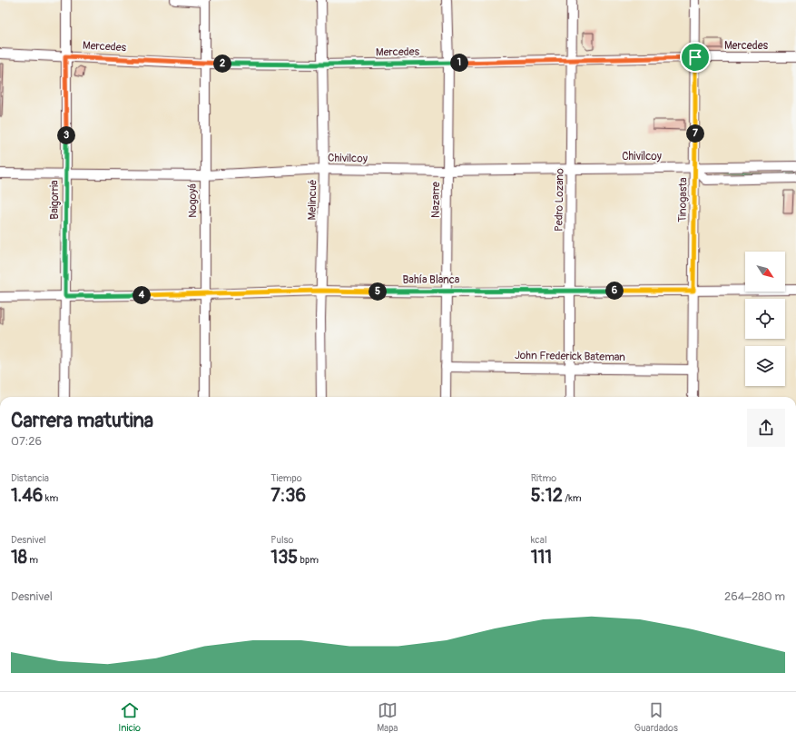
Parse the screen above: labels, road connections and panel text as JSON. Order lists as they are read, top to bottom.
{
  "streets": {
    "street": [
      "Mercedes",
      "Chivilcoy",
      "Baigorria",
      "Melincué",
      "Nazarre",
      "Pedro Lozano",
      "Tinogasta",
      "Nogoyá",
      "Bahía Blanca",
      "John Frederick Bateman"
    ]
  },
  "crossings": [
    ["Mercedes", "Baigorria"],
    ["Mercedes", "Melincué"],
    ["Mercedes", "Nazarre"],
    ["Mercedes", "Pedro Lozano"],
    ["Mercedes", "Tinogasta"],
    ["Mercedes", "Nogoyá"],
    ["Chivilcoy", "Baigorria"],
    ["Chivilcoy", "Melincué"],
    ["Chivilcoy", "Nazarre"],
    ["Chivilcoy", "Pedro Lozano"],
    ["Chivilcoy", "Tinogasta"],
    ["Chivilcoy", "Nogoyá"],
    ["Baigorria", "Bahía Blanca"],
    ["Melincué", "Bahía Blanca"],
    ["Nazarre", "Bahía Blanca"],
    ["Nazarre", "John Frederick Bateman"],
    ["Pedro Lozano", "Bahía Blanca"],
    ["Pedro Lozano", "John Frederick Bateman"],
    ["Tinogasta", "Bahía Blanca"],
    ["Tinogasta", "John Frederick Bateman"],
    ["Nogoyá", "Bahía Blanca"]
  ],
  "north": "bottom right",
  "page": {
    "pins": [
      "1",
      "2",
      "7",
      "3",
      "6",
      "5",
      "4"
    ],
    "heading": ["Carrera matutina", "07:26"],
    "stats": [
      ["Distancia", "1.46 km"],
      ["Tiempo", "7:36"],
      ["Ritmo", "5:12 /km"],
      ["Desnivel", "18 m"],
      ["Pulso", "135 bpm"],
      ["kcal", "111"]
    ],
    "chart": ["Desnivel", "264–280 m"],
    "tabs": ["Inicio", "Mapa", "Guardados"]
  }
}
